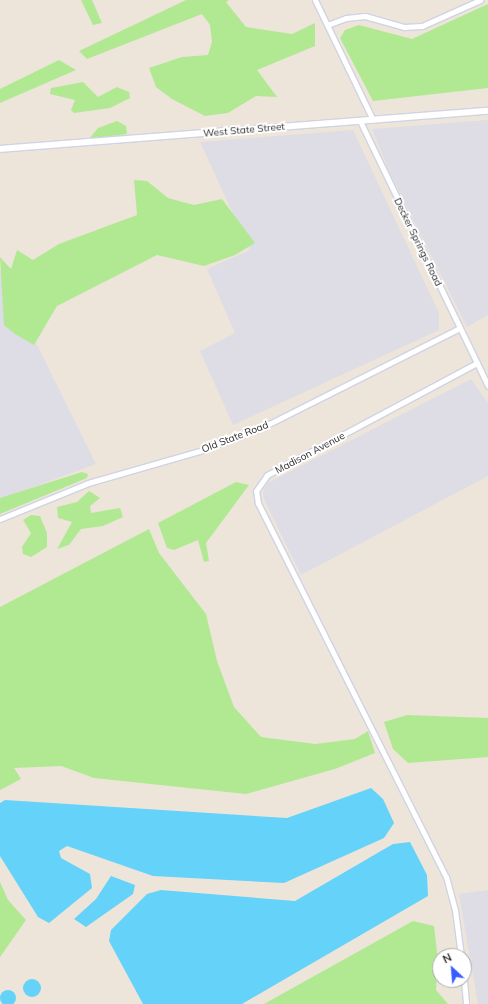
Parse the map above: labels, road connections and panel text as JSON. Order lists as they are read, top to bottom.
{
  "streets": {
    "street": [
      "West State Street",
      "Decker Springs Road",
      "Old State Road",
      "Madison Avenue"
    ]
  },
  "crossings": [
    ["West State Street", "Decker Springs Road"],
    ["Decker Springs Road", "Old State Road"],
    ["Decker Springs Road", "Madison Avenue"]
  ],
  "north": "top left"
}
